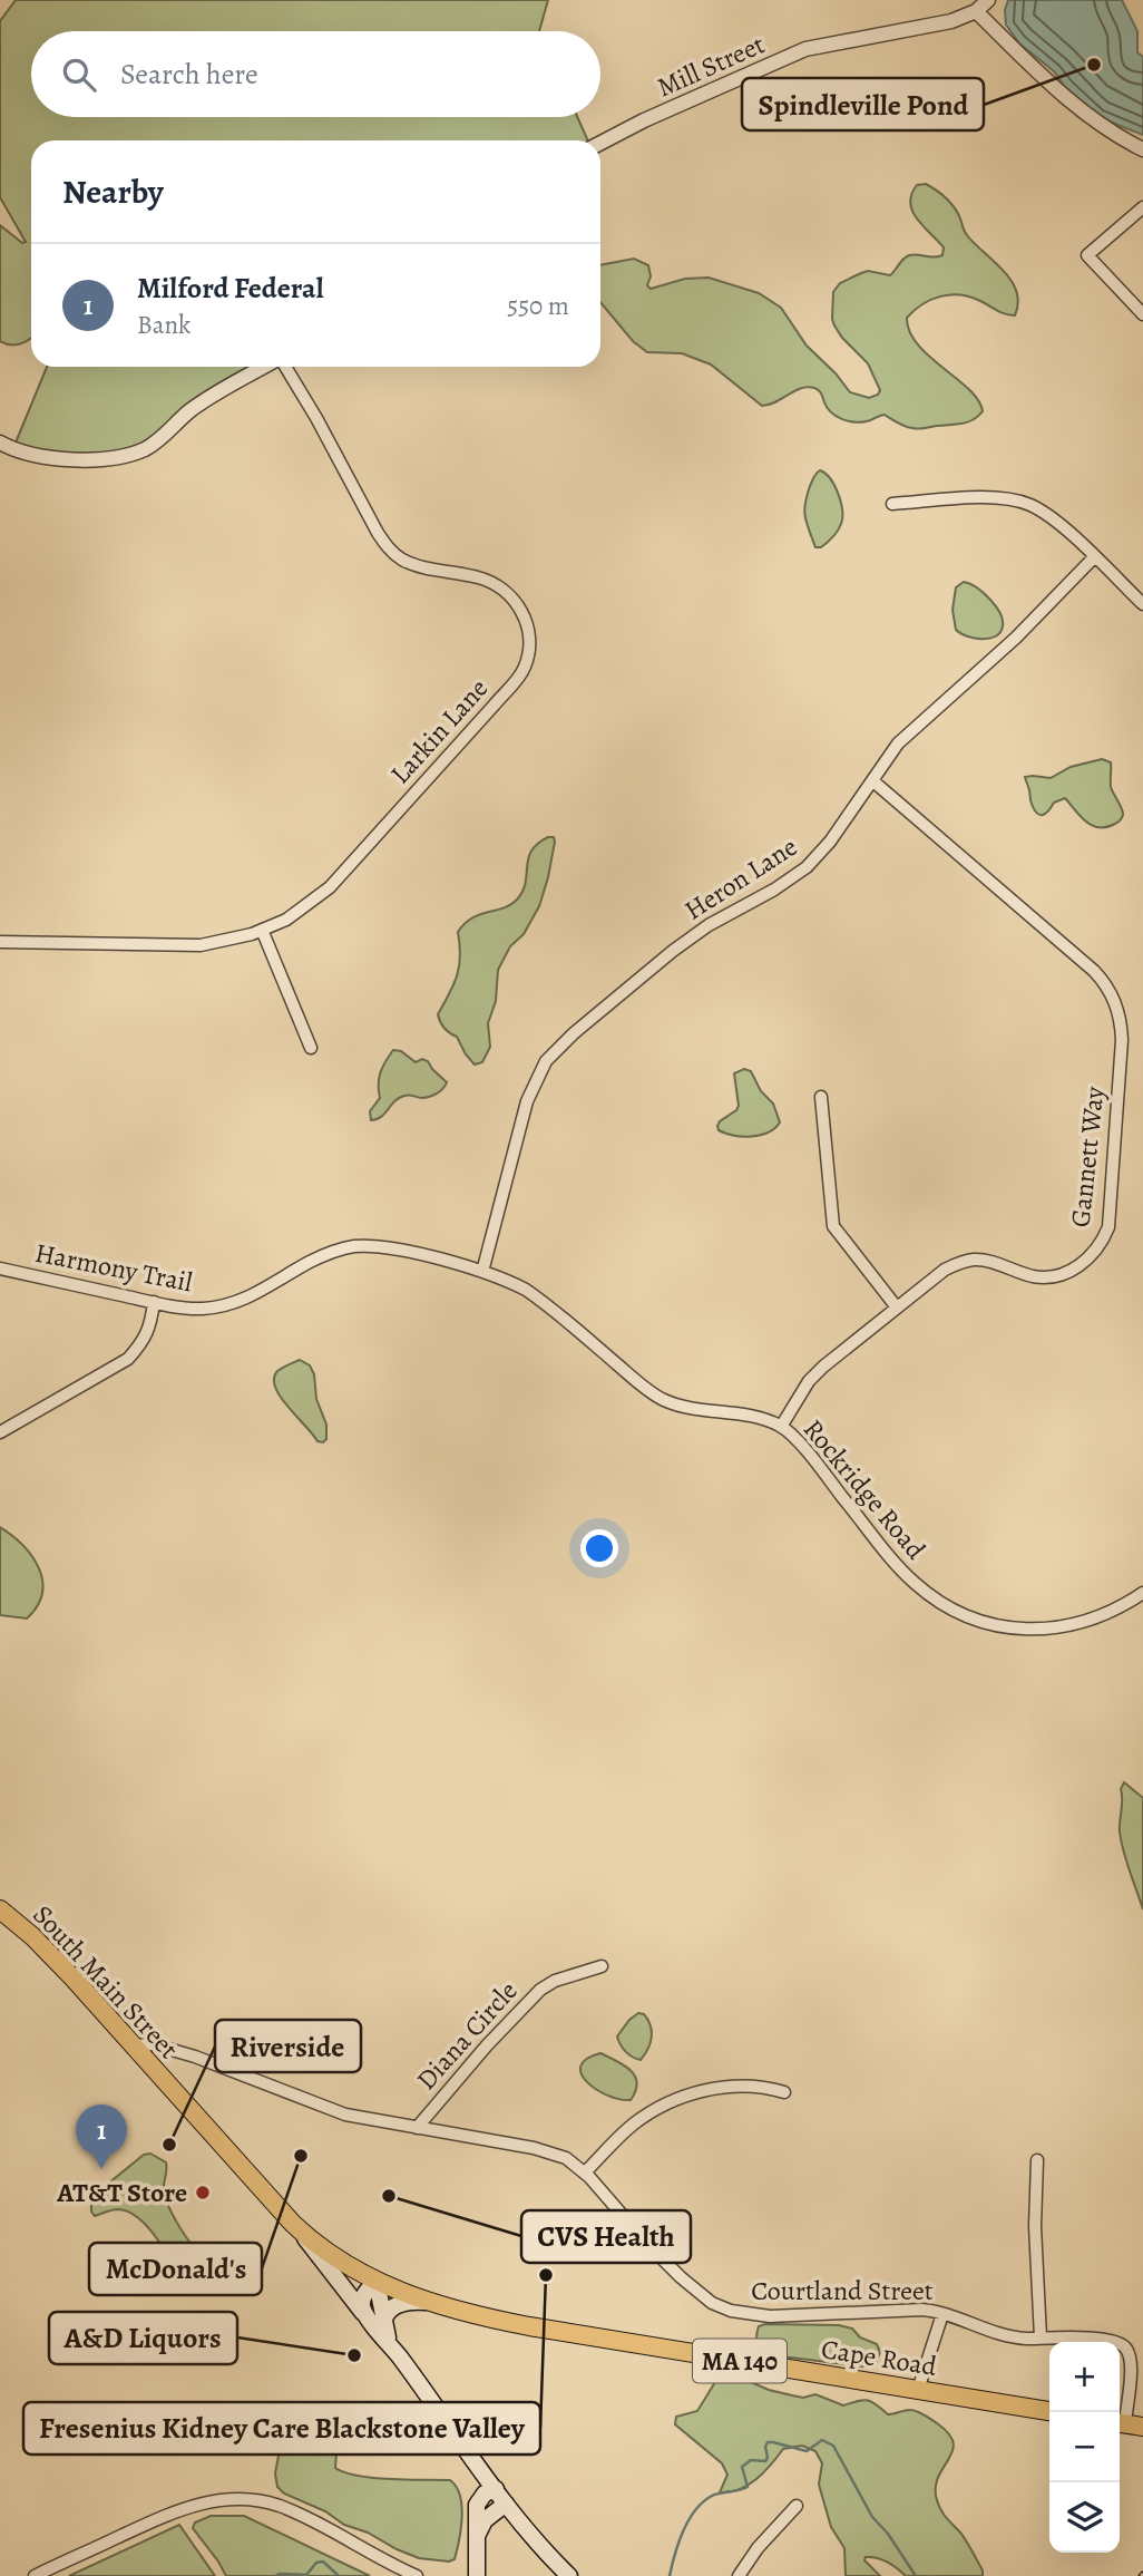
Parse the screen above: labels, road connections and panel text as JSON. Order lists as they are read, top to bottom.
{
  "streets": {
    "main road": ["South Main Street", "Cape Road", "MA 140"],
    "street": [
      "Mill Street",
      "Larkin Lane",
      "Heron Lane",
      "Gannett Way",
      "Harmony Trail",
      "Rockridge Road",
      "Diana Circle",
      "Courtland Street"
    ]
  },
  "crossings": [
    ["Heron Lane", "Gannett Way"],
    ["Heron Lane", "Harmony Trail"],
    ["Heron Lane", "Rockridge Road"],
    ["Gannett Way", "Rockridge Road"],
    ["Harmony Trail", "Rockridge Road"],
    ["South Main Street", "Courtland Street"],
    ["South Main Street", "Cape Road"],
    ["Diana Circle", "Courtland Street"]
  ],
  "places": [
    "Spindleville Pond",
    "Riverside",
    "McDonald's",
    "AT&T Store",
    "CVS Health",
    "Fresenius Kidney Care Blackstone Valley",
    "A&D Liquors"
  ],
  "page": {
    "search": "Search here",
    "heading": "Nearby",
    "list": [
      {
        "mark": "1",
        "name": "Milford Federal",
        "note": "Bank",
        "value": "550 m"
      }
    ],
    "pins": "1",
    "map_buttons": ["+", "−"]
  }
}
